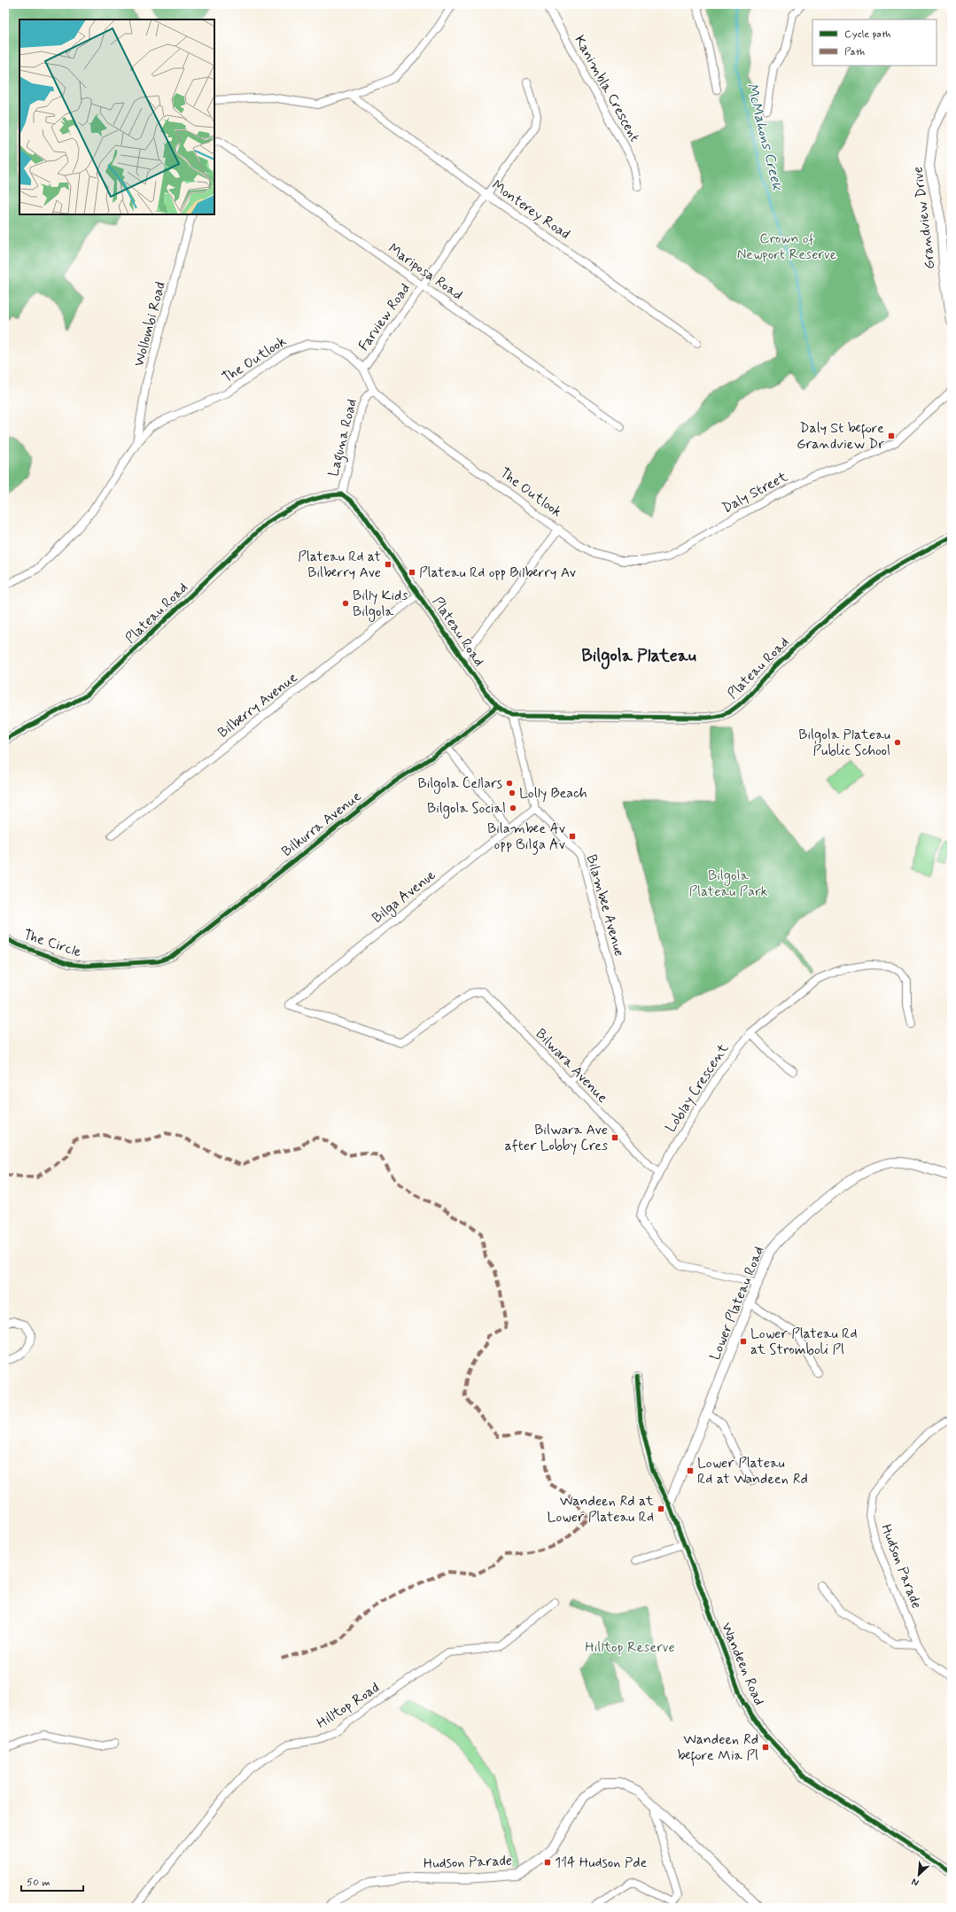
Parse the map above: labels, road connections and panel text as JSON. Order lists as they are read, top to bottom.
{
  "streets": {
    "street": [
      "Kanimbla Crescent",
      "Monterey Road",
      "Grandview Drive",
      "Mariposa Road",
      "Farview Road",
      "Wollombi Road",
      "The Outlook",
      "Laguna Road",
      "Daly Street",
      "Plateau Road",
      "Bilberry Avenue",
      "Bilkurra Avenue",
      "Bilga Avenue",
      "Bilambee Avenue",
      "The Circle",
      "Bilwara Avenue",
      "Loblay Crescent",
      "Lower Plateau Road",
      "Hudson Parade",
      "Wandeen Road",
      "Hilltop Road"
    ]
  },
  "crossings": [
    ["Monterey Road", "Farview Road"],
    ["Mariposa Road", "Farview Road"],
    ["Farview Road", "The Outlook"],
    ["Wollombi Road", "The Outlook"],
    ["The Outlook", "Laguna Road"],
    ["The Outlook", "Daly Street"],
    ["The Outlook", "Plateau Road"],
    ["Laguna Road", "Plateau Road"],
    ["Plateau Road", "Bilberry Avenue"],
    ["Plateau Road", "Bilkurra Avenue"],
    ["Plateau Road", "Bilambee Avenue"],
    ["Bilkurra Avenue", "The Circle"],
    ["Bilga Avenue", "Bilambee Avenue"],
    ["Bilga Avenue", "Bilwara Avenue"],
    ["Bilambee Avenue", "Bilwara Avenue"],
    ["Bilwara Avenue", "Loblay Crescent"],
    ["Lower Plateau Road", "Wandeen Road"]
  ],
  "districts": ["Bilgola Plateau"],
  "water": ["McMahons Creek"],
  "parks": ["Crown of Newport Reserve", "Bilgola Plateau Park", "Hilltop Reserve"],
  "places": {
    "transit": [
      "Daly St before Grandview Dr",
      "Plateau Rd at Bilberry Ave",
      "Plateau Rd opp Bilberry Av",
      "Bilambee Av opp Bilga Av",
      "Bilwara Ave after Lobby Cres",
      "Lower Plateau Rd at Stromboli Pl",
      "Lower Plateau Rd at Wandeen Rd",
      "Wandeen Rd at Lower Plateau Rd",
      "Wandeen Rd before Mia Pl",
      "114 Hudson Pde"
    ],
    "other": [
      "Billy Kids Bilgola",
      "Bilgola Plateau Public School",
      "Bilgola Cellars",
      "Lolly Beach",
      "Bilgola Social"
    ]
  },
  "legend": ["Cycle path", "Path"],
  "scale_bar": "50 m",
  "north": "bottom left"
}
